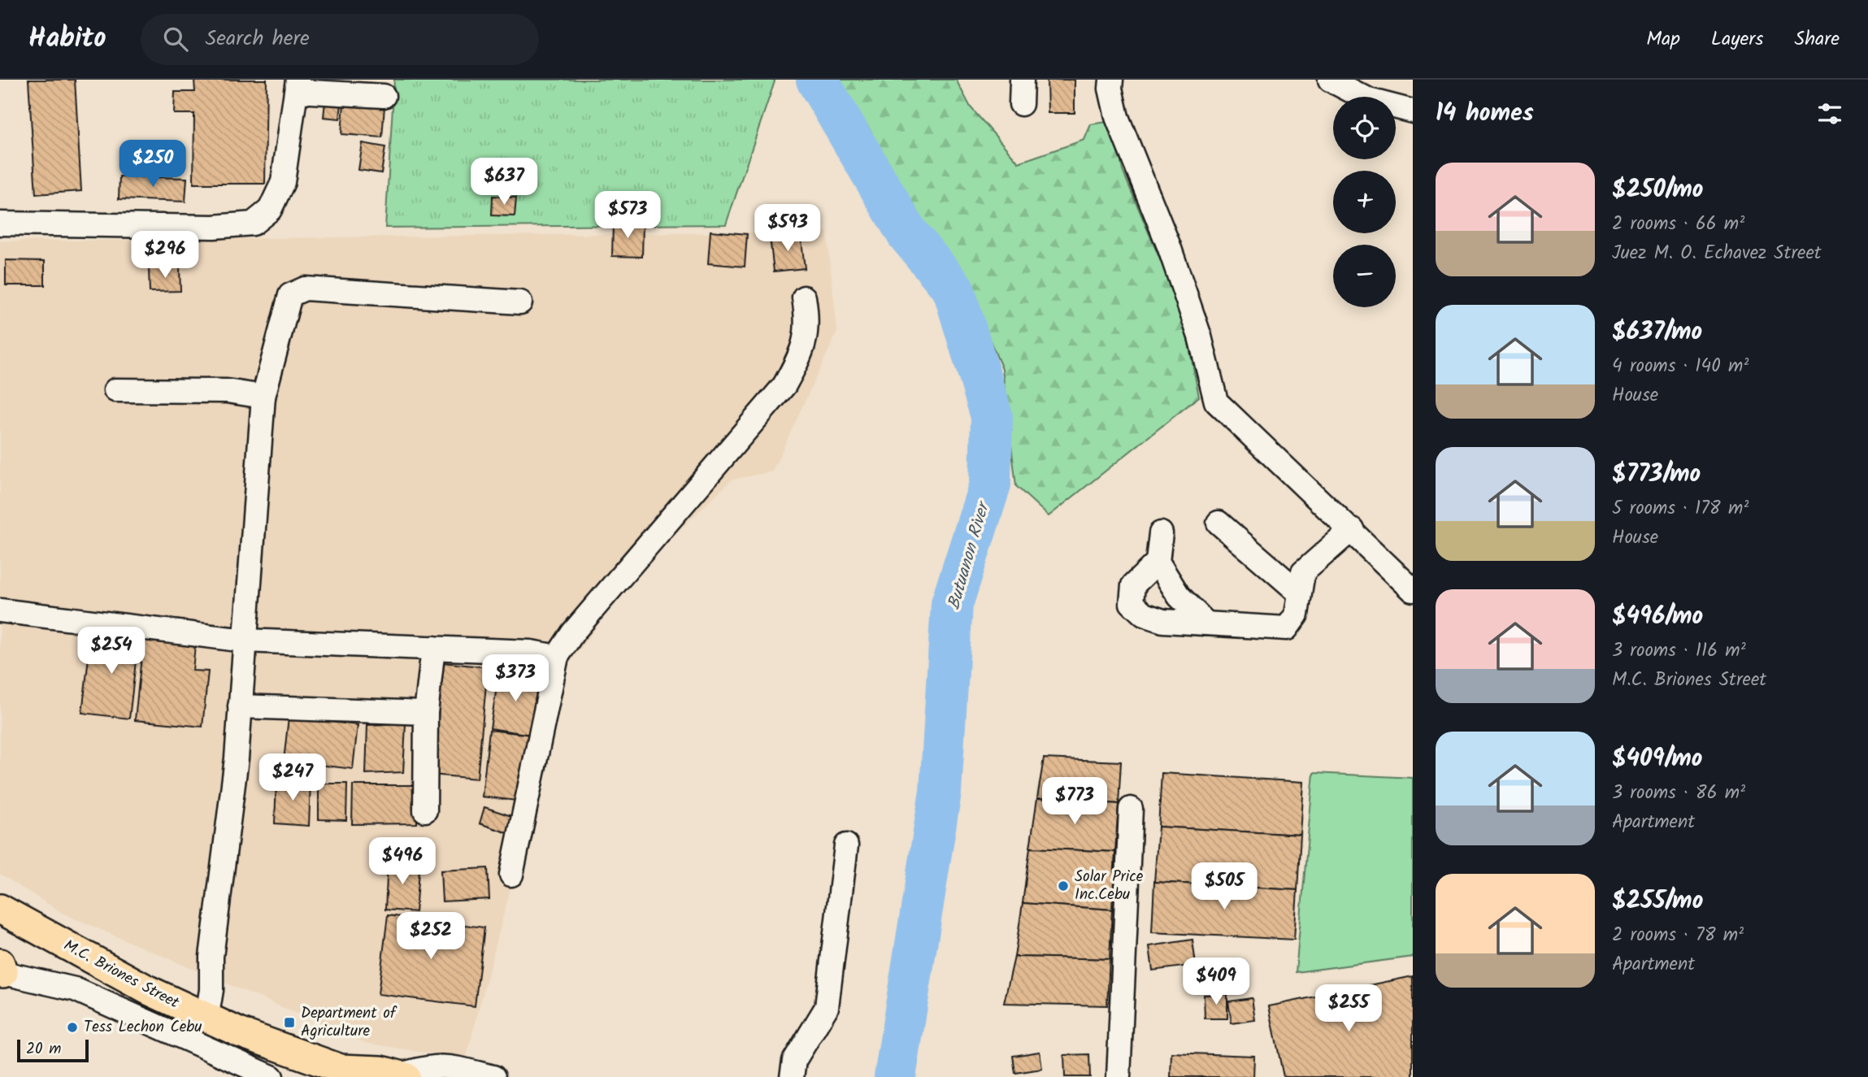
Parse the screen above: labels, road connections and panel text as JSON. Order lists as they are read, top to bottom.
{
  "streets": {
    "main road": ["M.C. Briones Street"]
  },
  "water": ["Butuanon River"],
  "places": {
    "other": ["Solar Price Inc.Cebu", "Tess Lechon Cebu"],
    "transit": ["Department of Agriculture"]
  },
  "scale_bar": "20 m",
  "page": {
    "header": "Habito",
    "search": "Search here",
    "nav": ["Map", "Layers", "Share"],
    "heading": "14 homes",
    "map_buttons": ["+", "−"],
    "price": [
      "$250",
      "$637",
      "$573",
      "$593",
      "$296",
      "$254",
      "$373",
      "$247",
      "$773",
      "$496",
      "$505",
      "$252",
      "$409",
      "$255"
    ],
    "list": [
      {
        "name": "$250/mo",
        "note": "2 rooms · 66 m² · Juez M. O. Echavez Street"
      },
      {
        "name": "$637/mo",
        "note": "4 rooms · 140 m² · House"
      },
      {
        "name": "$773/mo",
        "note": "5 rooms · 178 m² · House"
      },
      {
        "name": "$496/mo",
        "note": "3 rooms · 116 m² · M.C. Briones Street"
      },
      {
        "name": "$409/mo",
        "note": "3 rooms · 86 m² · Apartment"
      },
      {
        "name": "$255/mo",
        "note": "2 rooms · 78 m² · Apartment"
      }
    ],
    "scale": "20 m"
  }
}
